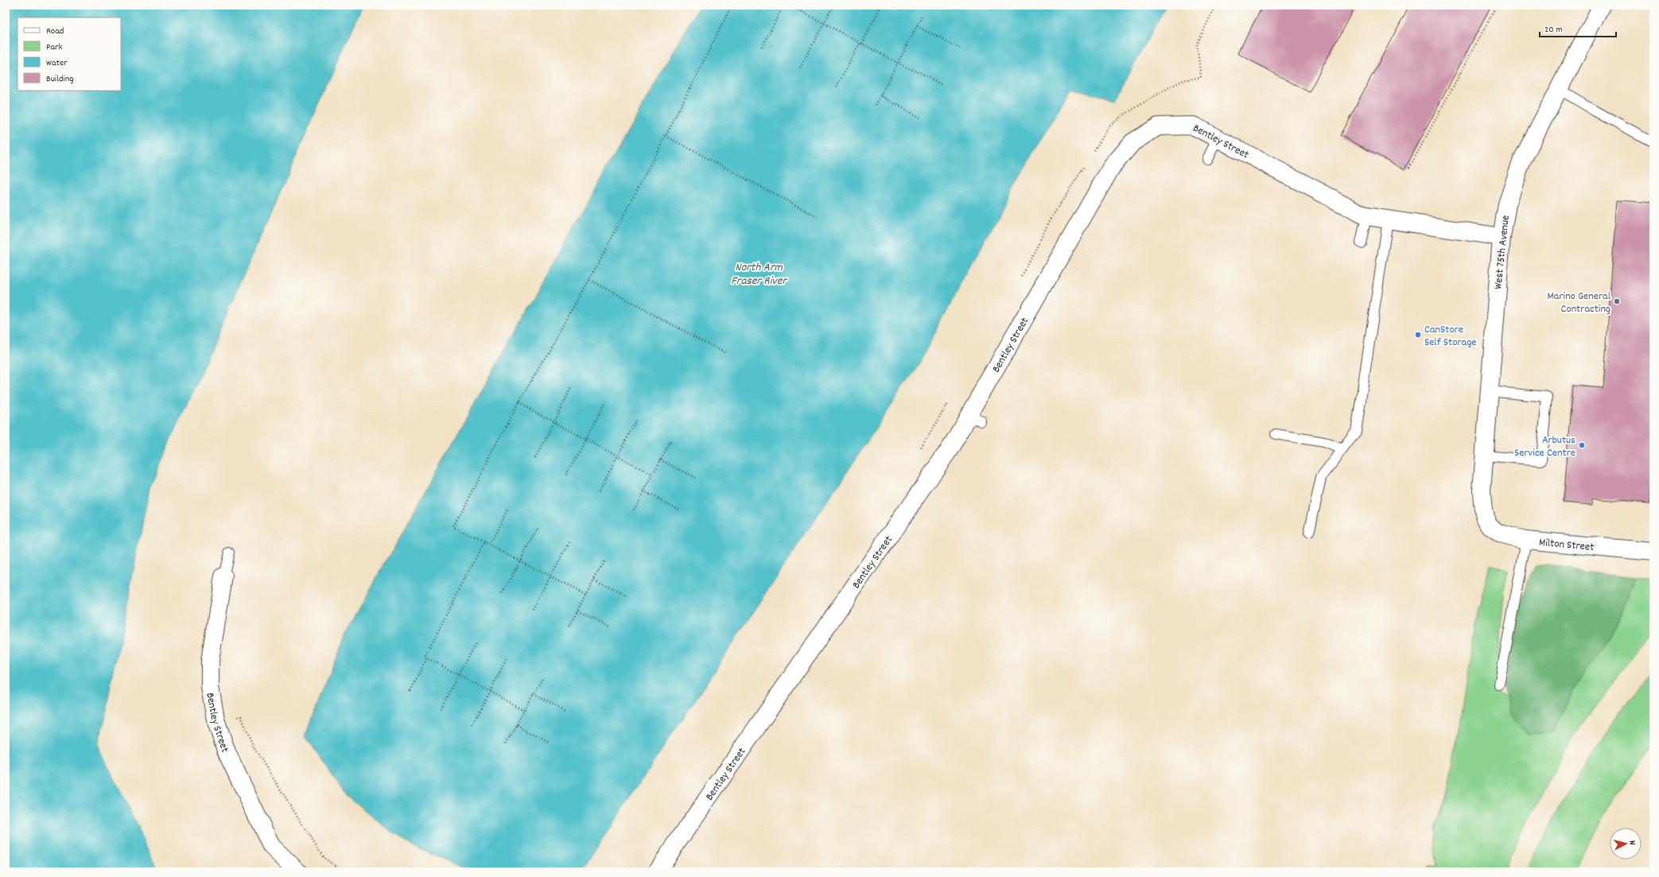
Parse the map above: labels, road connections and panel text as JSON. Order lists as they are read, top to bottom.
{
  "streets": {
    "street": ["Bentley Street", "West 75th Avenue", "Milton Street"]
  },
  "crossings": [
    ["Bentley Street", "West 75th Avenue"],
    ["West 75th Avenue", "Milton Street"]
  ],
  "water": ["North Arm Fraser River"],
  "places": ["Marino General Contracting", "CanStore Self Storage", "Arbutus Service Centre"],
  "legend": [
    "Road",
    "Park",
    "Water",
    "Building"
  ],
  "scale_bar": "20 m",
  "north": "right"
}
